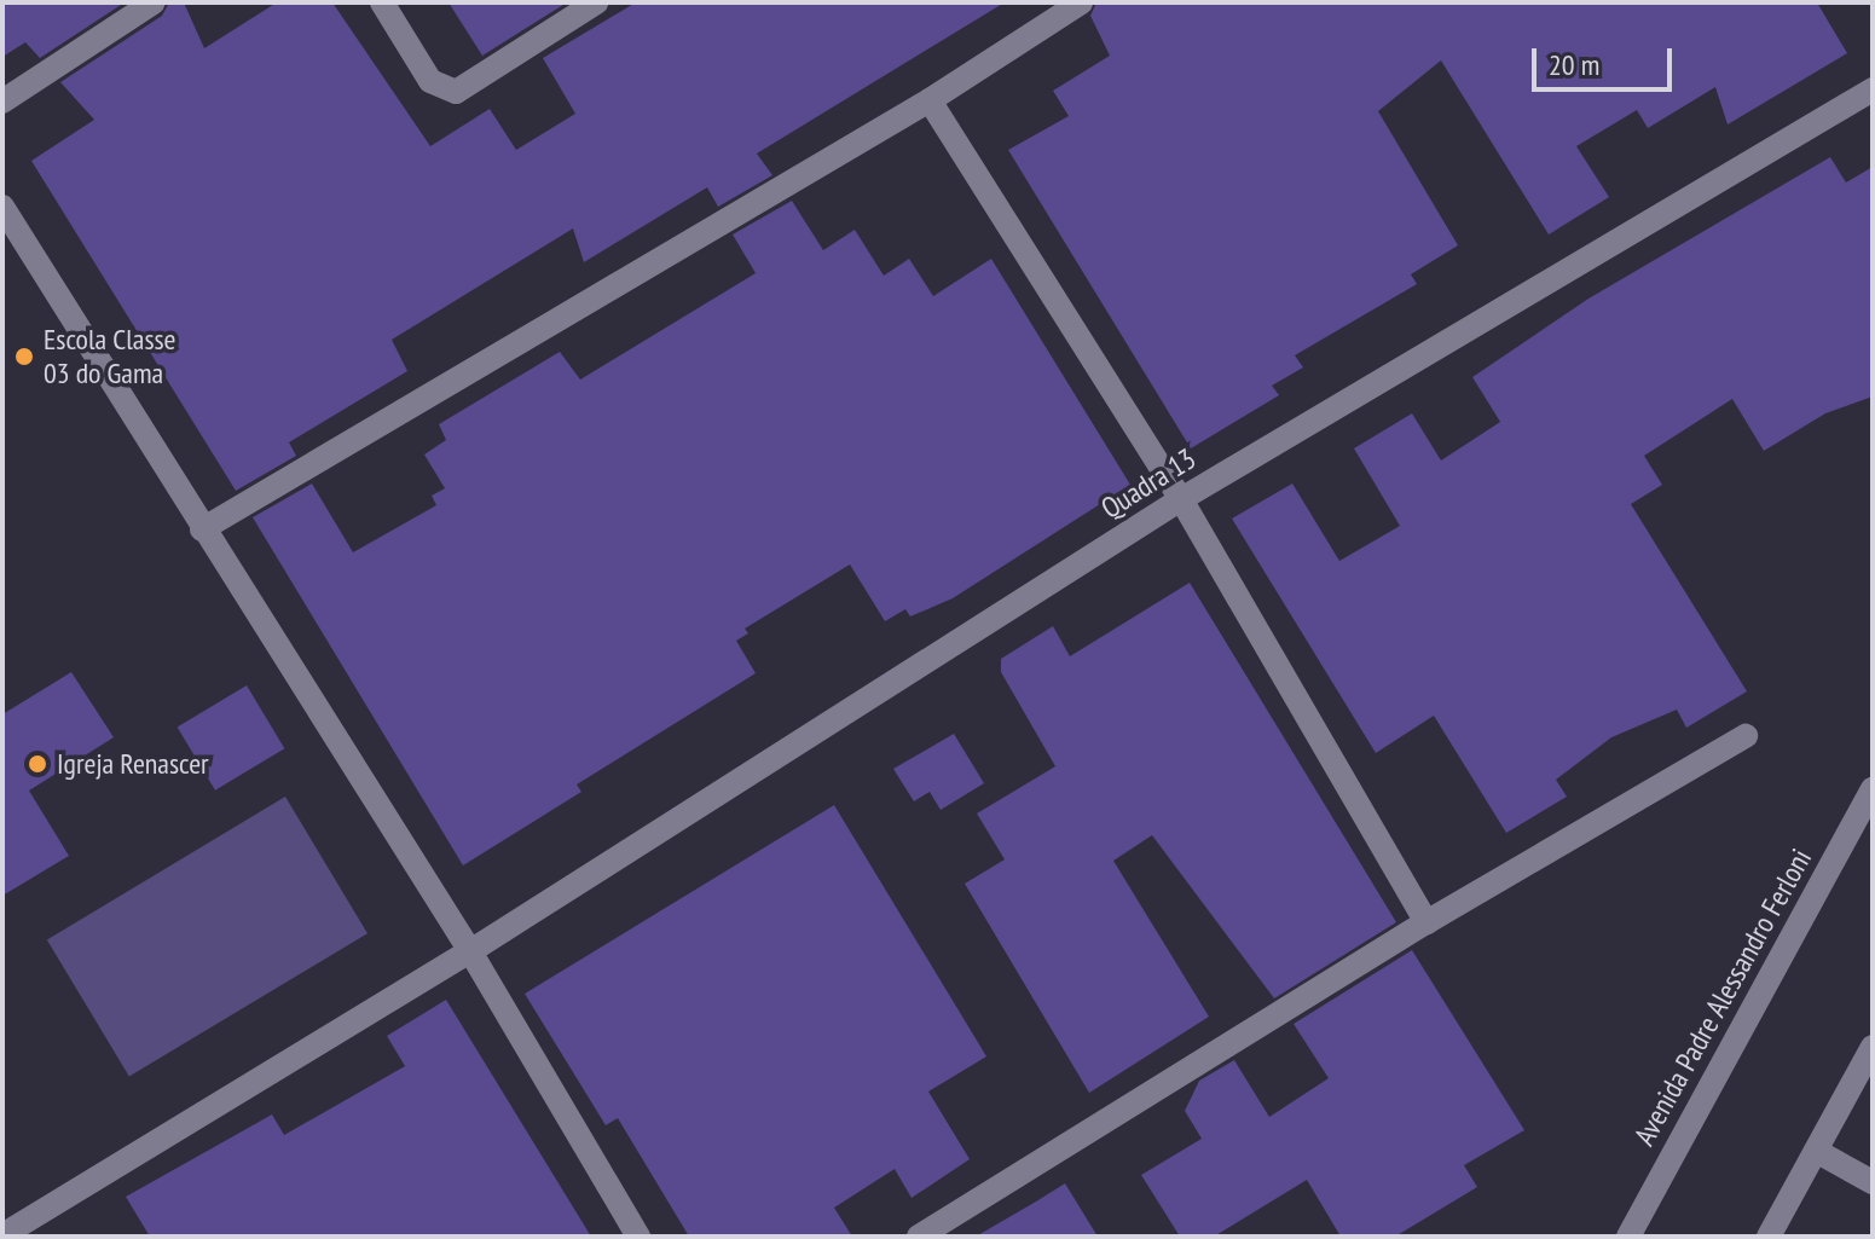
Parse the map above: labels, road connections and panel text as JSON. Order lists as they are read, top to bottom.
{
  "streets": {
    "street": ["Quadra 13", "Avenida Padre Alessandro Ferloni"]
  },
  "places": ["Escola Classe 03 do Gama", "Igreja Renascer"],
  "scale_bar": "20 m"
}
